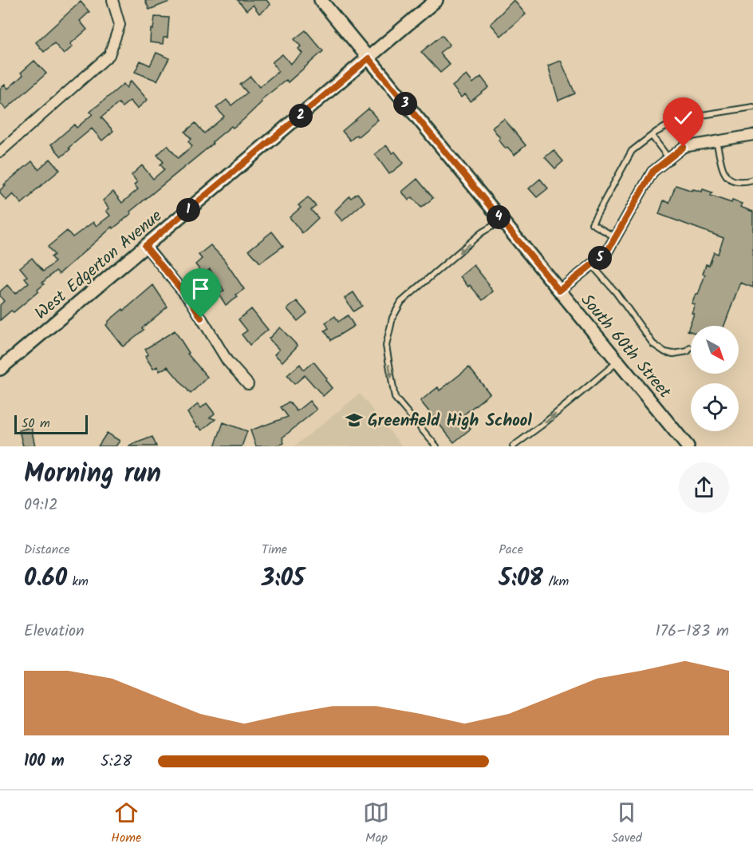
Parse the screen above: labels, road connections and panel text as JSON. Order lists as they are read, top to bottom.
{
  "streets": {
    "street": ["West Edgerton Avenue", "South 60th Street"]
  },
  "crossings": [
    ["West Edgerton Avenue", "South 60th Street"]
  ],
  "places": {
    "school or university": ["Greenfield High School"]
  },
  "scale_bar": "50 m",
  "north": "bottom right",
  "page": {
    "pins": [
      "3",
      "2",
      "1",
      "4",
      "5"
    ],
    "scale": "50 m",
    "heading": ["Morning run", "09:12"],
    "stats": [
      ["Distance", "0.60 km"],
      ["Time", "3:05"],
      ["Pace", "5:08 /km"]
    ],
    "chart": ["Elevation", "176–183 m"],
    "list": [
      {
        "name": "100 m",
        "note": "5:28"
      }
    ],
    "tabs": ["Home", "Map", "Saved"]
  }
}
